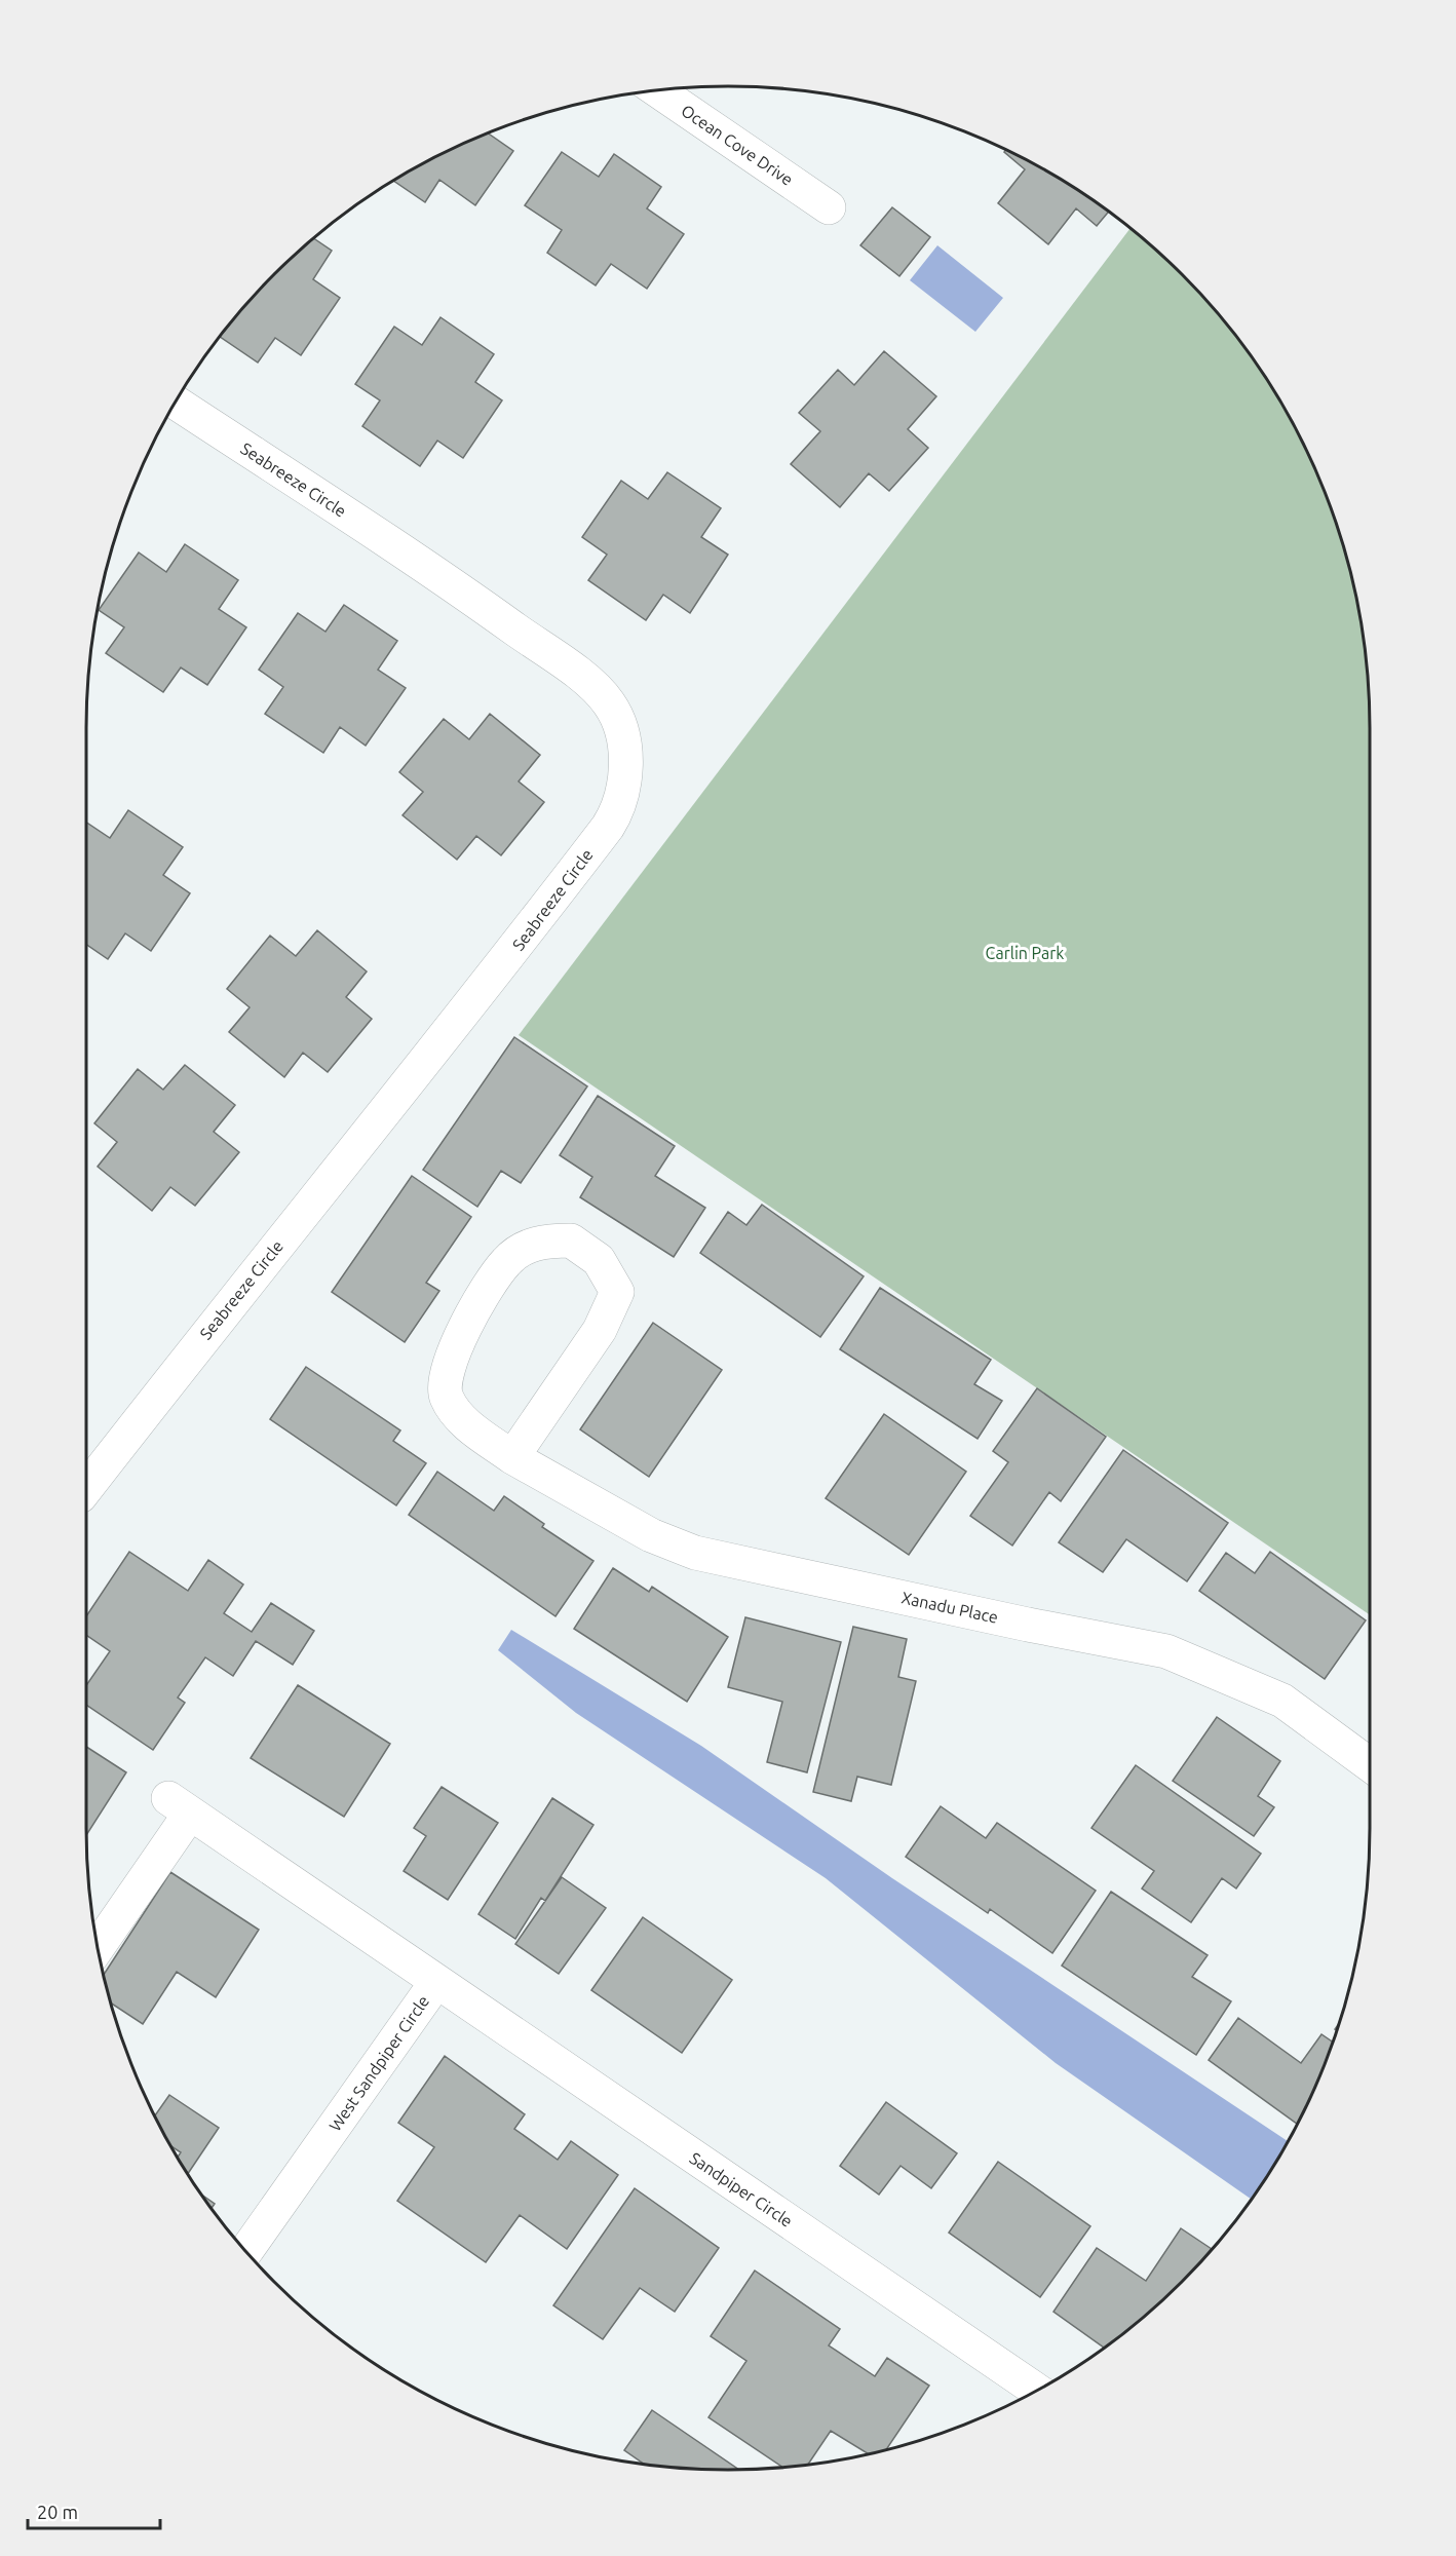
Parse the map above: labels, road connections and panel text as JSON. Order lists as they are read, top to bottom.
{
  "streets": {
    "street": [
      "Ocean Cove Drive",
      "Seabreeze Circle",
      "Xanadu Place",
      "West Sandpiper Circle",
      "Sandpiper Circle"
    ]
  },
  "crossings": [
    ["West Sandpiper Circle", "Sandpiper Circle"]
  ],
  "parks": ["Carlin Park"],
  "scale_bar": "20 m"
}
